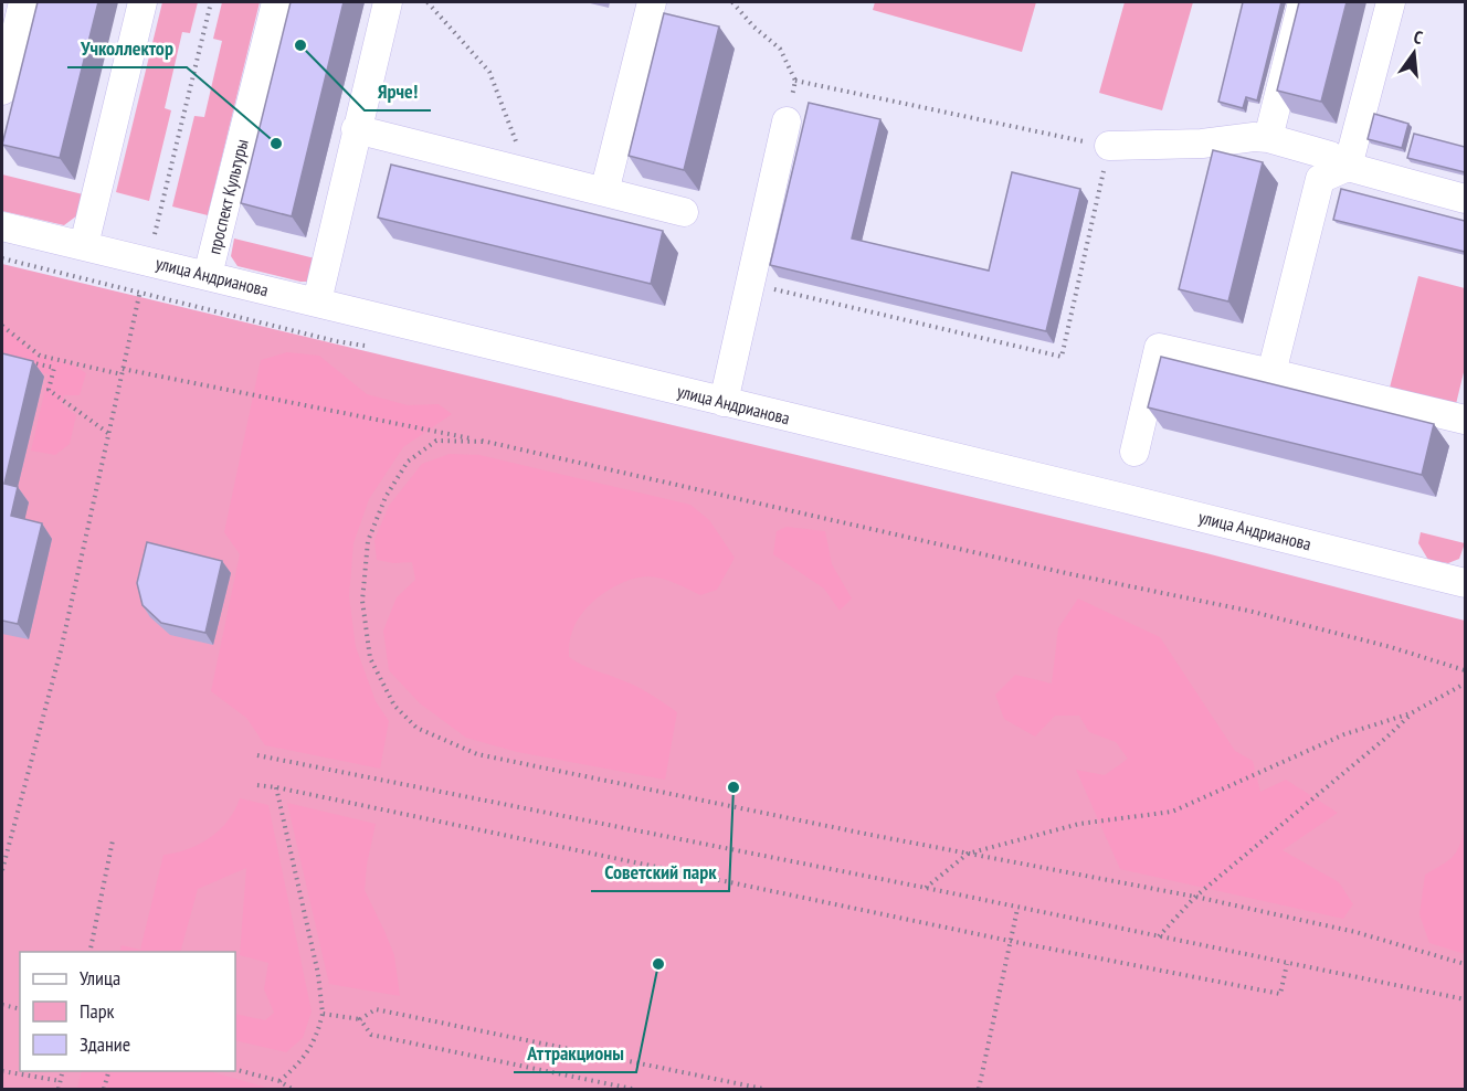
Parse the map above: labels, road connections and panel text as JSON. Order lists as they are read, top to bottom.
{
  "streets": {
    "street": ["проспект Культуры", "улица Андрианова"]
  },
  "crossings": [
    ["проспект Культуры", "улица Андрианова"]
  ],
  "places": [
    "Ярче!",
    "Учколлектор",
    "Советский парк",
    "Аттракционы"
  ],
  "legend": ["Улица", "Парк", "Здание"],
  "north": "top"
}
